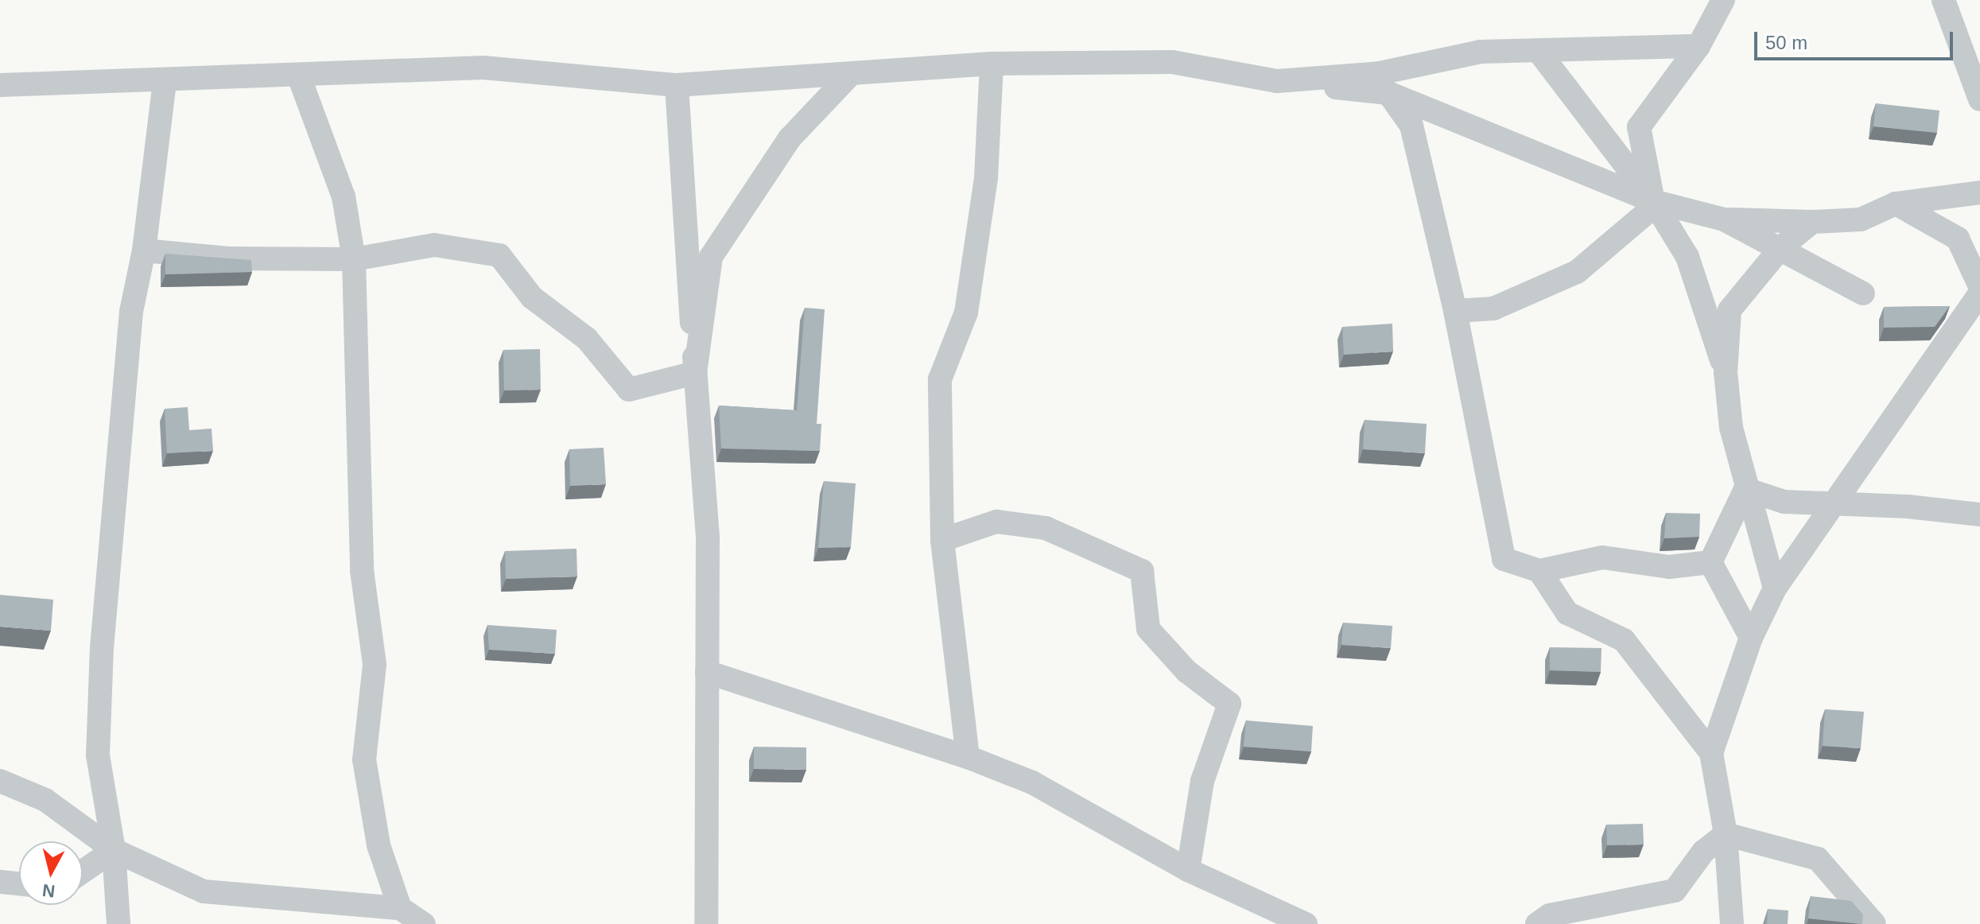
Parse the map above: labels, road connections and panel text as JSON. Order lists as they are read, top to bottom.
{
  "scale_bar": "50 m",
  "north": "bottom"
}
